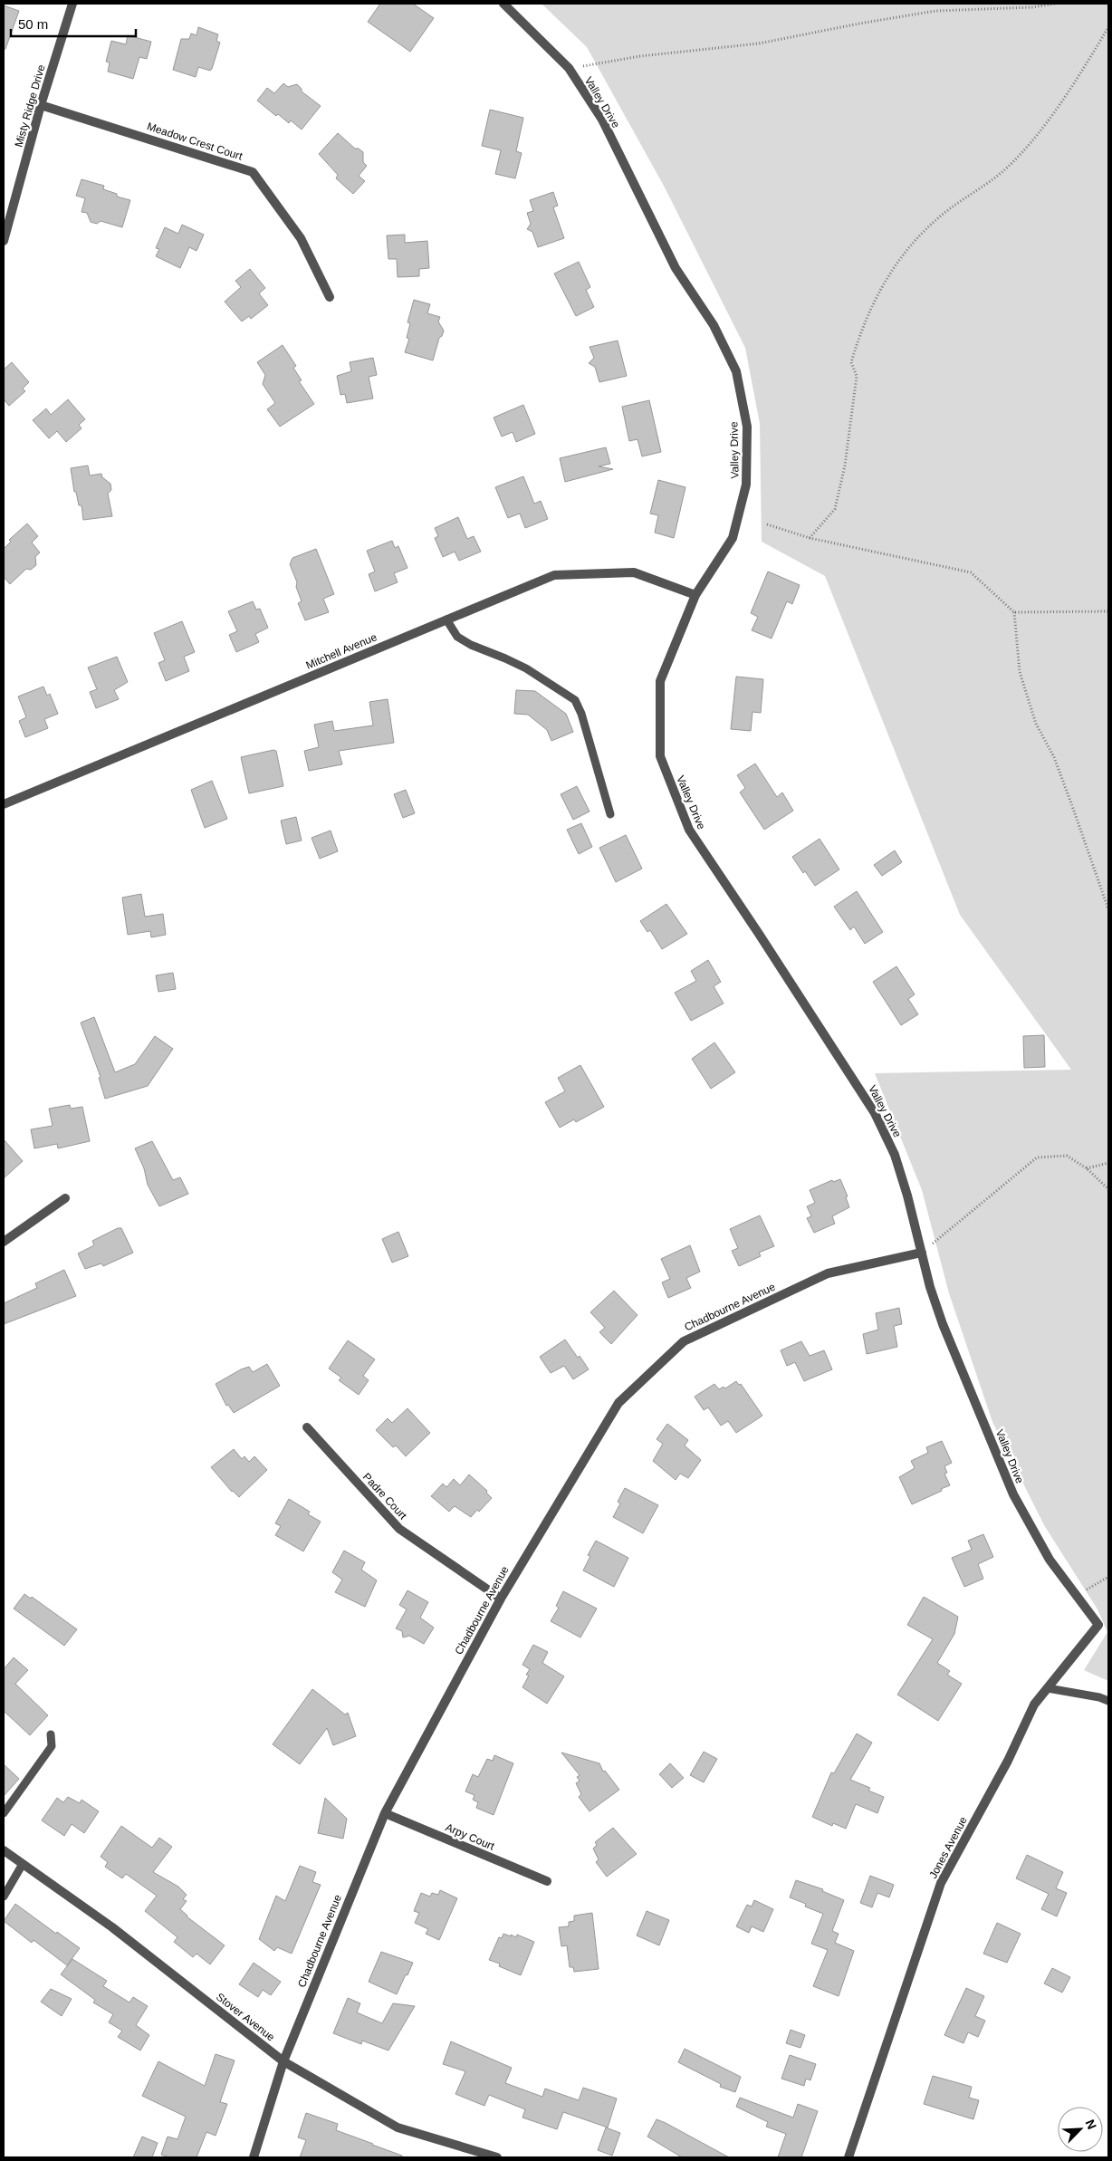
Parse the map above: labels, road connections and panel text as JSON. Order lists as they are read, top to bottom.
{
  "streets": {
    "street": [
      "Valley Drive",
      "Misty Ridge Drive",
      "Meadow Crest Court",
      "Mitchell Avenue",
      "Chadbourne Avenue",
      "Padre Court",
      "Arpy Court",
      "Jones Avenue",
      "Stover Avenue"
    ]
  },
  "crossings": [
    ["Valley Drive", "Mitchell Avenue"],
    ["Valley Drive", "Chadbourne Avenue"],
    ["Valley Drive", "Jones Avenue"],
    ["Misty Ridge Drive", "Meadow Crest Court"],
    ["Chadbourne Avenue", "Padre Court"],
    ["Chadbourne Avenue", "Arpy Court"],
    ["Chadbourne Avenue", "Stover Avenue"]
  ],
  "scale_bar": "50 m",
  "north": "top right"
}
